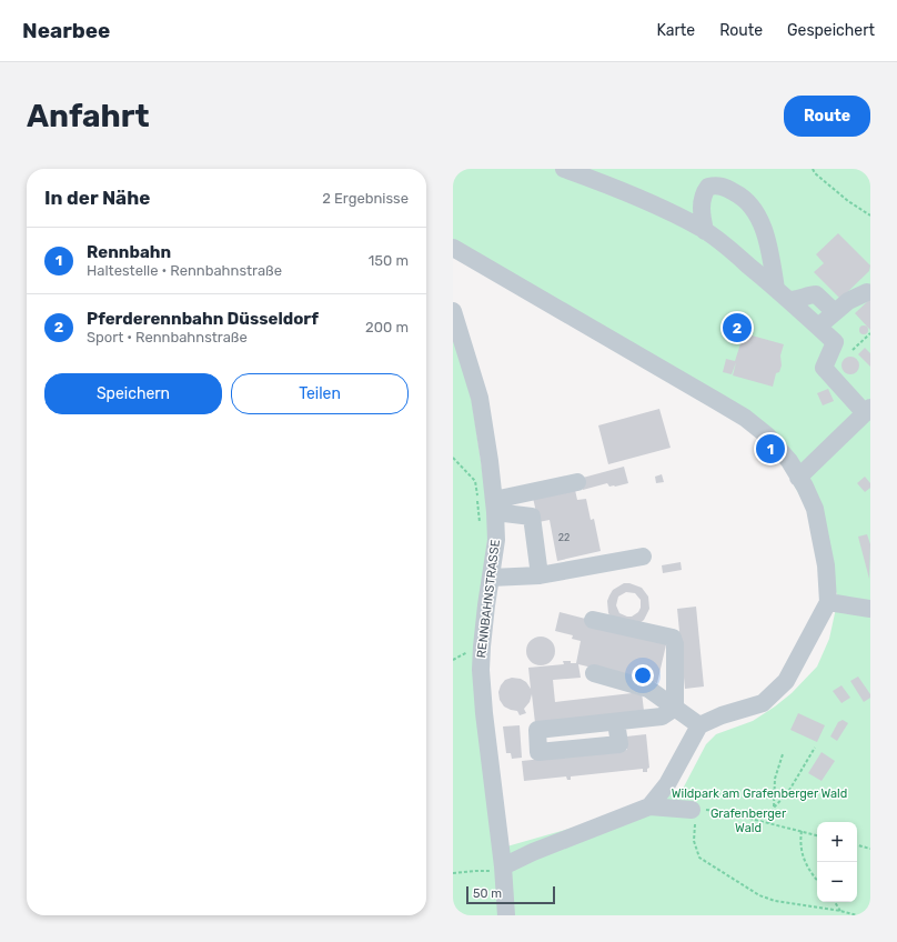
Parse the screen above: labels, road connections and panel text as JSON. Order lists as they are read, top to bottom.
{
  "streets": {
    "street": ["RENNBAHNSTRASSE"]
  },
  "parks": ["Wildpark am Grafenberger Wald", "Grafenberger Wald"],
  "house_numbers": ["22"],
  "scale_bar": "50 m",
  "page": {
    "header": "Nearbee",
    "nav": ["Karte", "Route", "Gespeichert"],
    "buttons": [
      "Route",
      ["Speichern", "Teilen"]
    ],
    "title": "Anfahrt",
    "heading": ["In der Nähe", "2 Ergebnisse"],
    "list": [
      {
        "mark": "1",
        "name": "Rennbahn",
        "note": "Haltestelle · Rennbahnstraße",
        "value": "150 m"
      },
      {
        "mark": "2",
        "name": "Pferderennbahn Düsseldorf",
        "note": "Sport · Rennbahnstraße",
        "value": "200 m"
      }
    ],
    "pins": ["2", "1"],
    "map_buttons": ["+", "−"],
    "scale": "50 m"
  }
}
